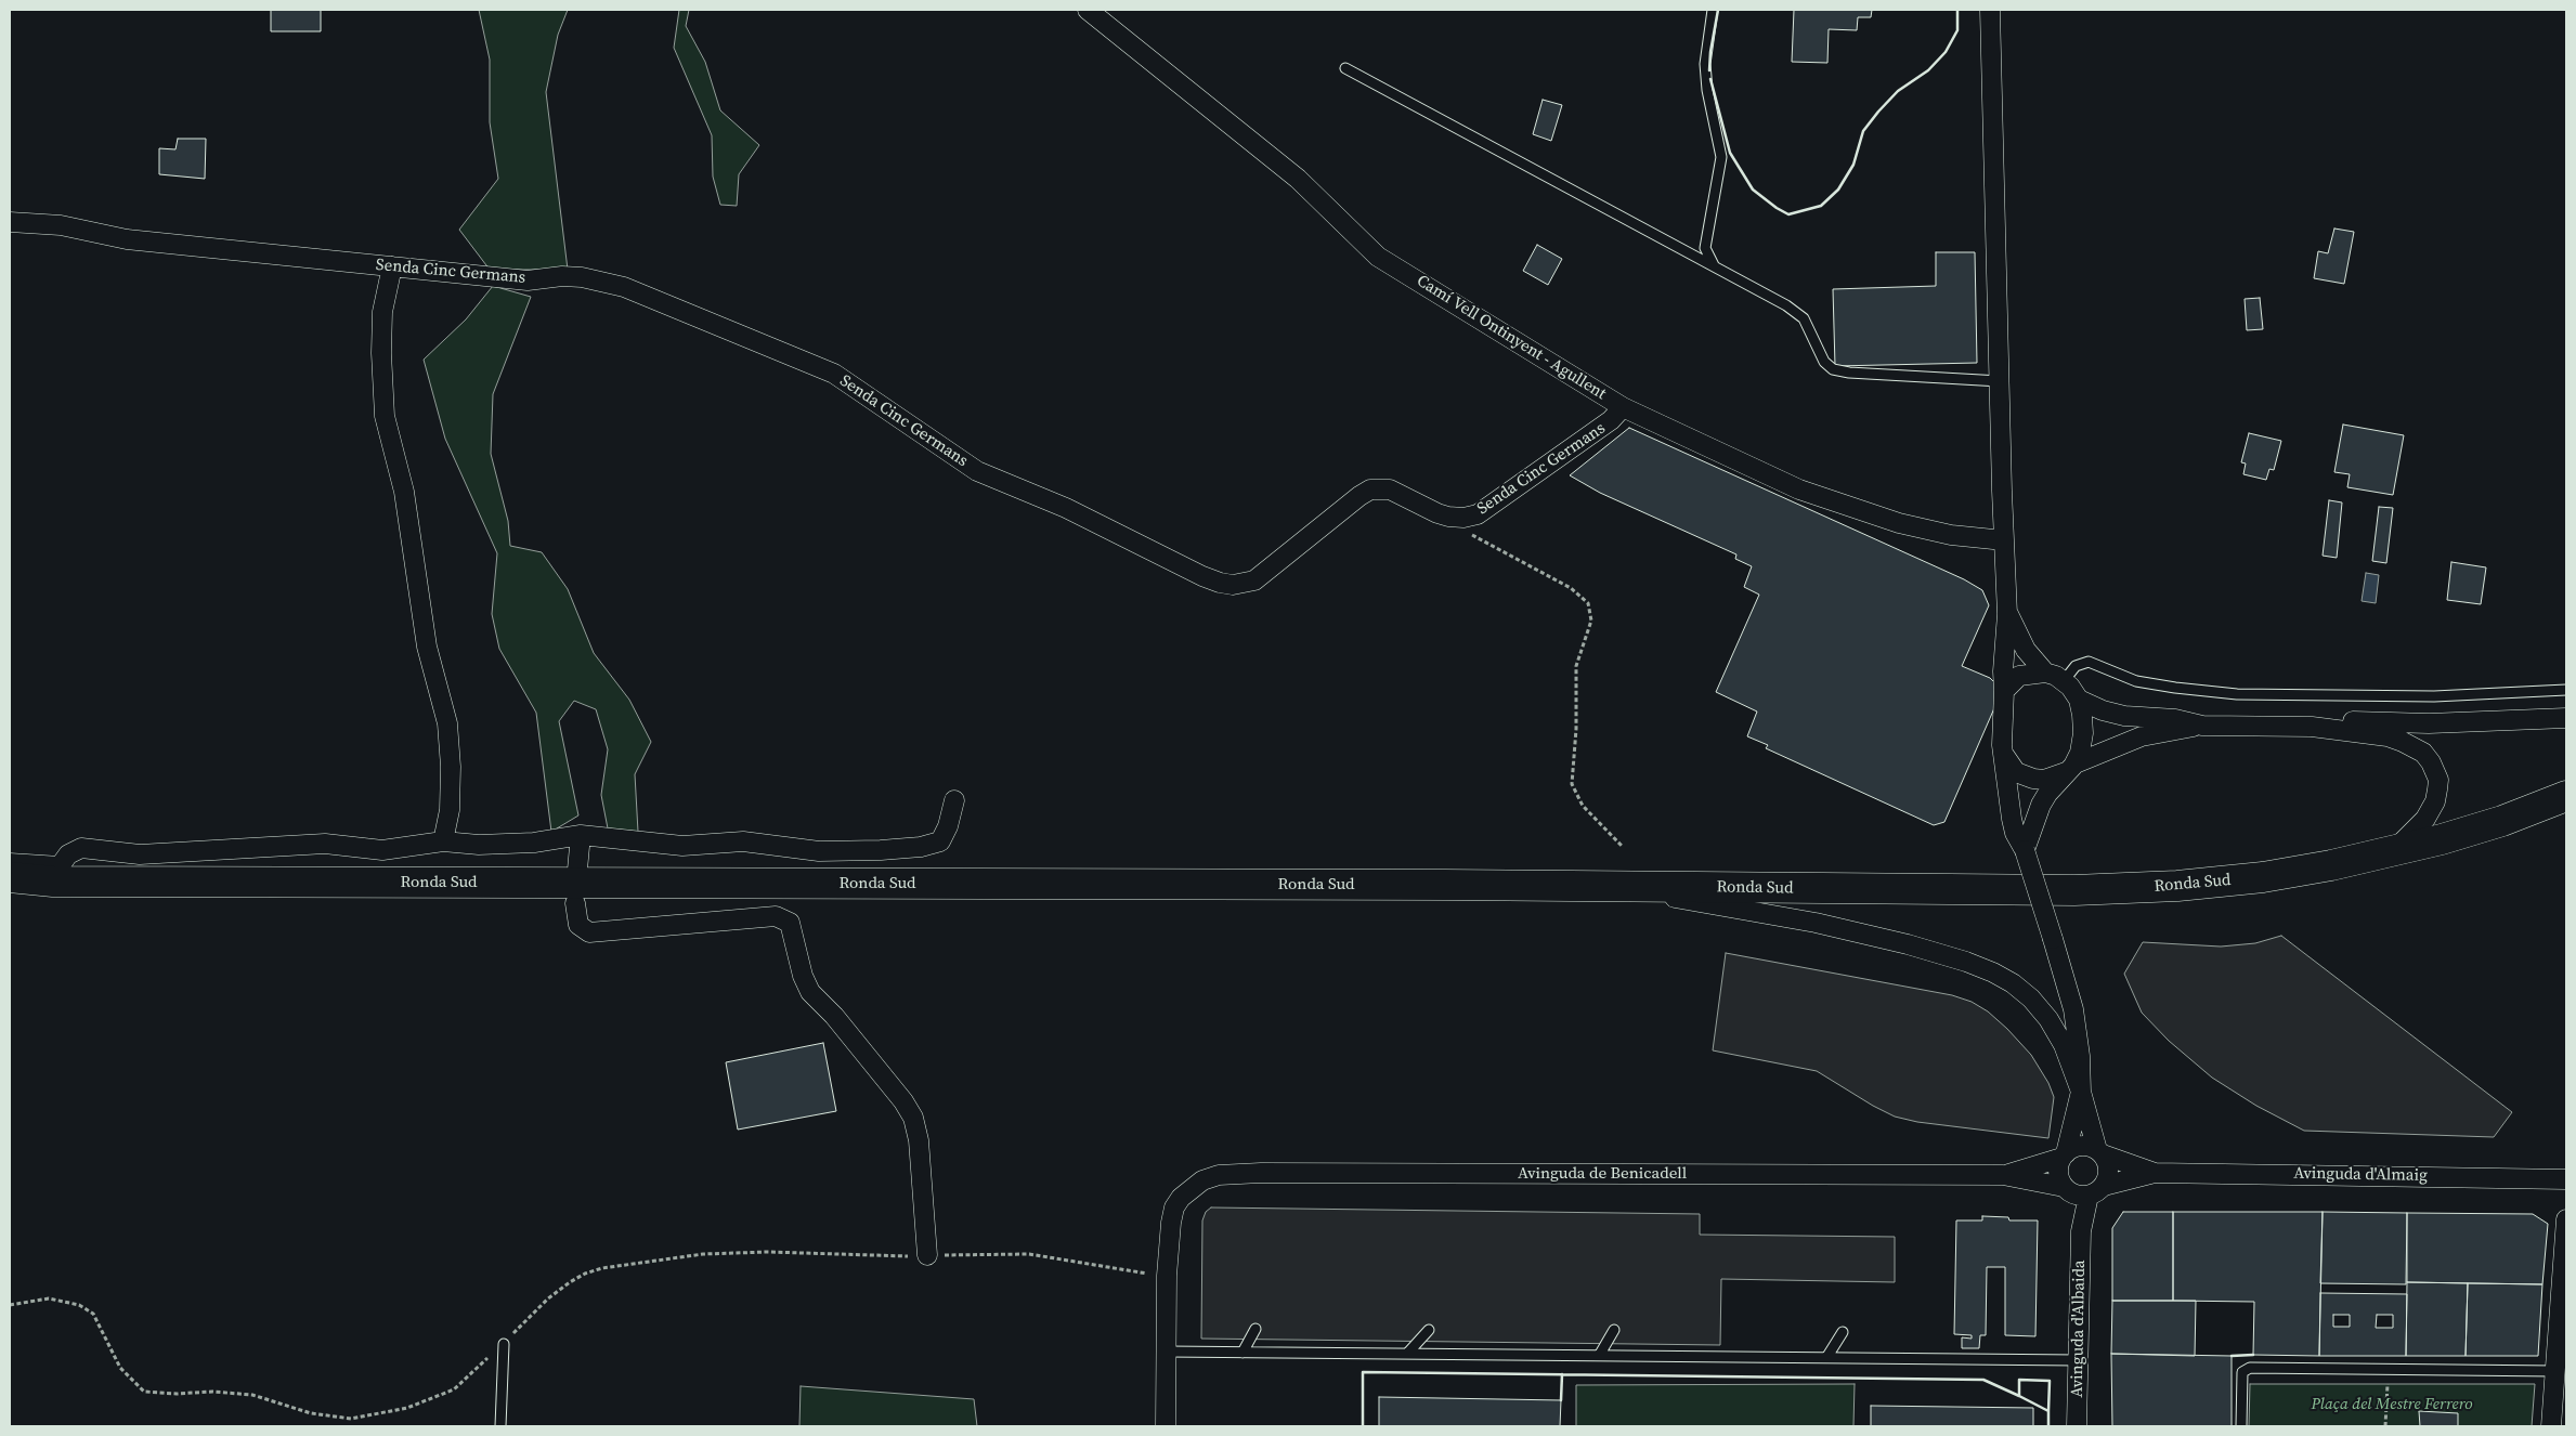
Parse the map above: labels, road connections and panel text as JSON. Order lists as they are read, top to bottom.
{
  "streets": {
    "main road": ["Ronda Sud"],
    "street": [
      "Senda Cinc Germans",
      "Camí Vell Ontinyent - Agullent",
      "Avinguda de Benicadell",
      "Avinguda d'Almaig",
      "Avinguda d'Albaida"
    ]
  },
  "crossings": [
    ["Senda Cinc Germans", "Camí Vell Ontinyent - Agullent"],
    ["Avinguda de Benicadell", "Avinguda d'Almaig"],
    ["Avinguda d'Almaig", "Avinguda d'Albaida"]
  ],
  "parks": ["Plaça del Mestre Ferrero"]
}
